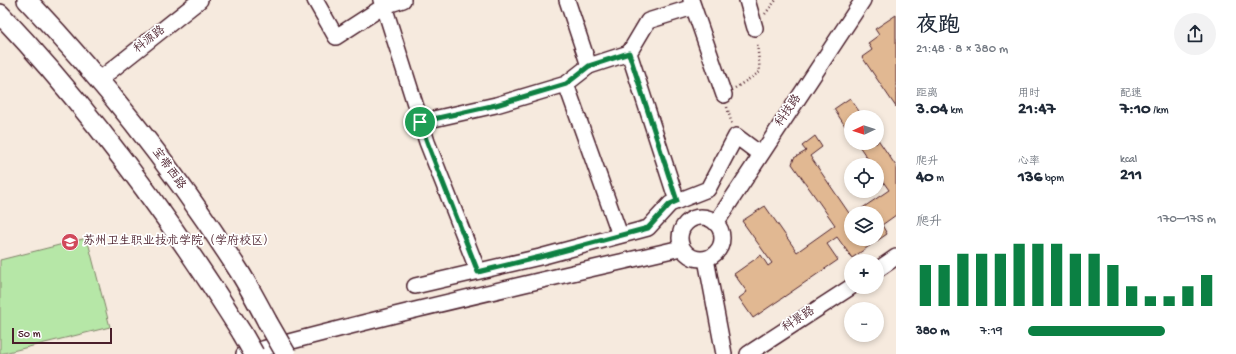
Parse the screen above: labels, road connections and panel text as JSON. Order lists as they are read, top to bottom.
{
  "streets": {
    "main road": ["宝带西路"],
    "street": ["科源路", "科技路", "科景路"]
  },
  "crossings": [
    ["科源路", "宝带西路"]
  ],
  "places": {
    "school or university": ["苏州卫生职业技术学院（学府校区）"]
  },
  "scale_bar": "50 m",
  "north": "left",
  "page": {
    "heading": ["夜跑", "21:48 · 8 × 380 m"],
    "stats": [
      ["距离", "3.04 km"],
      ["用时", "21:47"],
      ["配速", "7:10 /km"],
      ["爬升", "40 m"],
      ["心率", "136 bpm"],
      ["kcal", "211"]
    ],
    "map_buttons": ["+", "−"],
    "chart": ["爬升", "170–175 m"],
    "list": [
      {
        "name": "380 m",
        "note": "7:19"
      }
    ],
    "scale": "50 m"
  }
}
